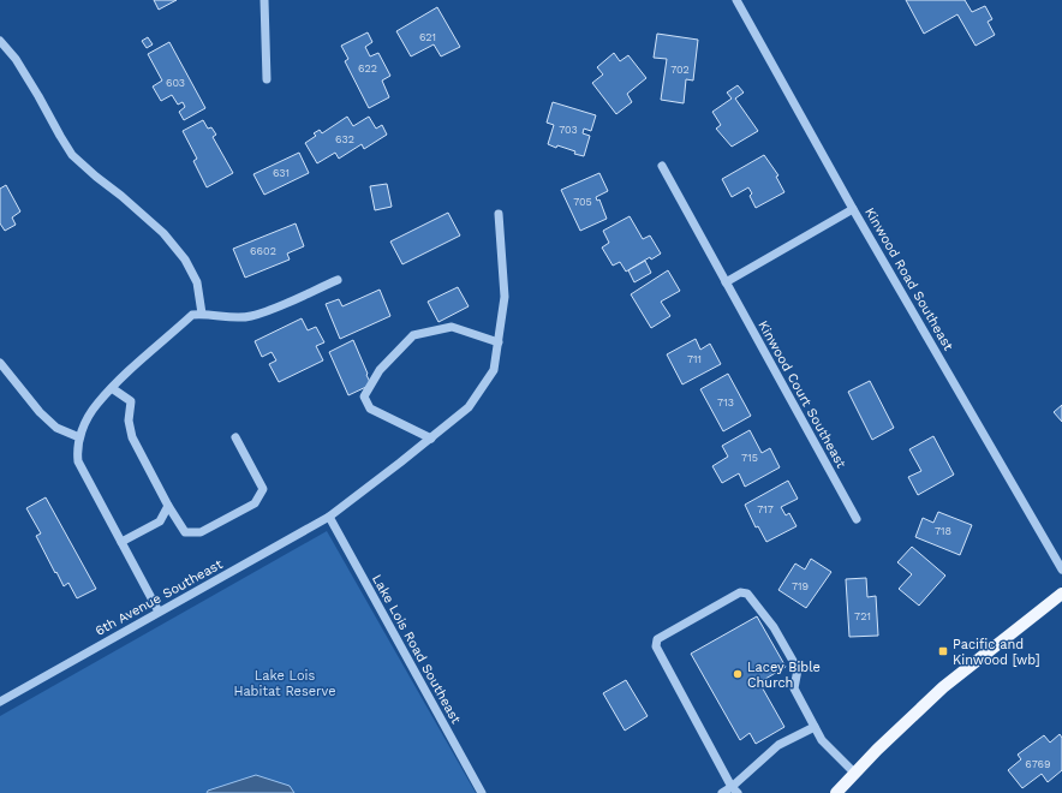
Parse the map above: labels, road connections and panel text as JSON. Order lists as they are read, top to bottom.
{
  "streets": {
    "street": [
      "Kinwood Road Southeast",
      "Kinwood Court Southeast",
      "6th Avenue Southeast",
      "Lake Lois Road Southeast"
    ]
  },
  "crossings": [
    ["6th Avenue Southeast", "Lake Lois Road Southeast"]
  ],
  "parks": ["Lake Lois Habitat Reserve"],
  "places": {
    "transit": ["Pacific and Kinwood [wb]"],
    "other": ["Lacey Bible Church"]
  },
  "house_numbers": [
    "621",
    "622",
    "702",
    "603",
    "703",
    "632",
    "631",
    "705",
    "6602",
    "711",
    "713",
    "715",
    "717",
    "718",
    "719",
    "721",
    "6769"
  ]
}
